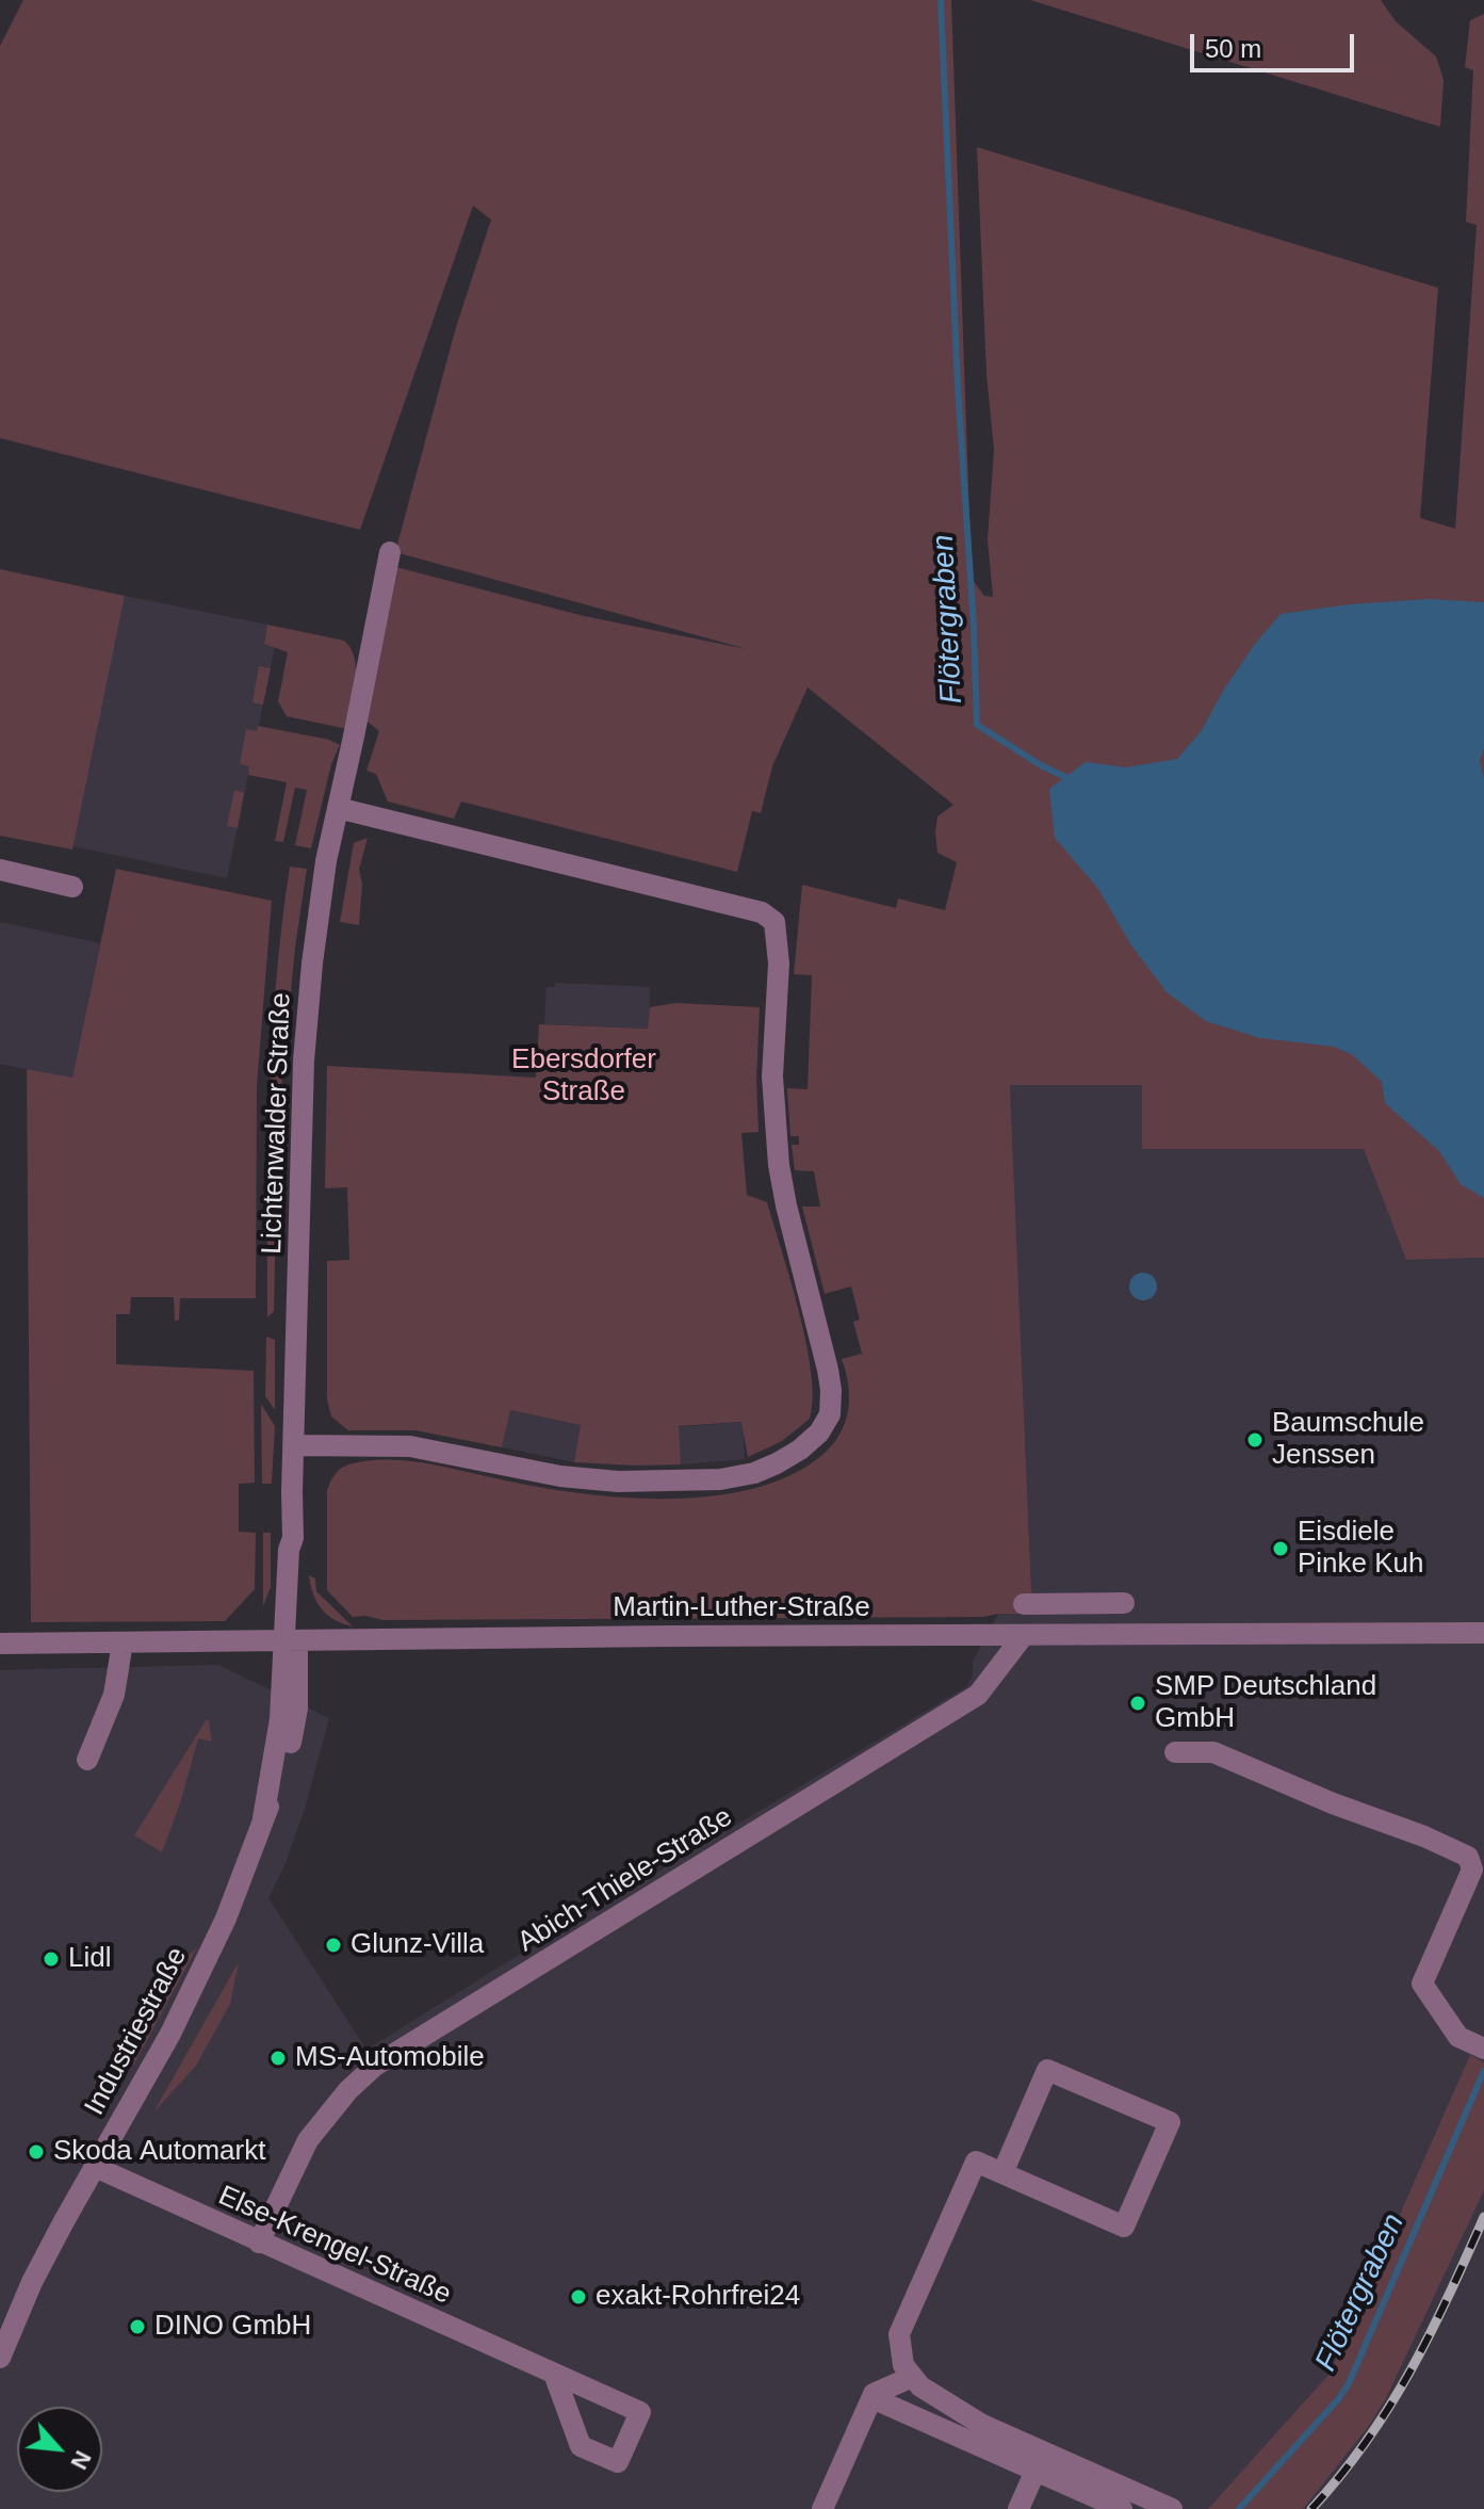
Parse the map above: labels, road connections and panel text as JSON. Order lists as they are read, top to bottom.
{
  "streets": {
    "street": [
      "Lichtenwalder Straße",
      "Martin-Luther-Straße",
      "Abich-Thiele-Straße",
      "Industriestraße",
      "Else-Krengel-Straße"
    ]
  },
  "crossings": [
    ["Lichtenwalder Straße", "Martin-Luther-Straße"],
    ["Lichtenwalder Straße", "Industriestraße"],
    ["Martin-Luther-Straße", "Abich-Thiele-Straße"],
    ["Martin-Luther-Straße", "Industriestraße"],
    ["Abich-Thiele-Straße", "Else-Krengel-Straße"],
    ["Industriestraße", "Else-Krengel-Straße"]
  ],
  "water": ["Flötergraben"],
  "parks": ["Ebersdorfer Straße"],
  "places": [
    "Baumschule Jenssen",
    "Eisdiele Pinke Kuh",
    "SMP Deutschland GmbH",
    "Glunz-Villa",
    "Lidl",
    "MS-Automobile",
    "Skoda Automarkt",
    "exakt-Rohrfrei24",
    "DINO GmbH"
  ],
  "scale_bar": "50 m",
  "north": "bottom right"
}
